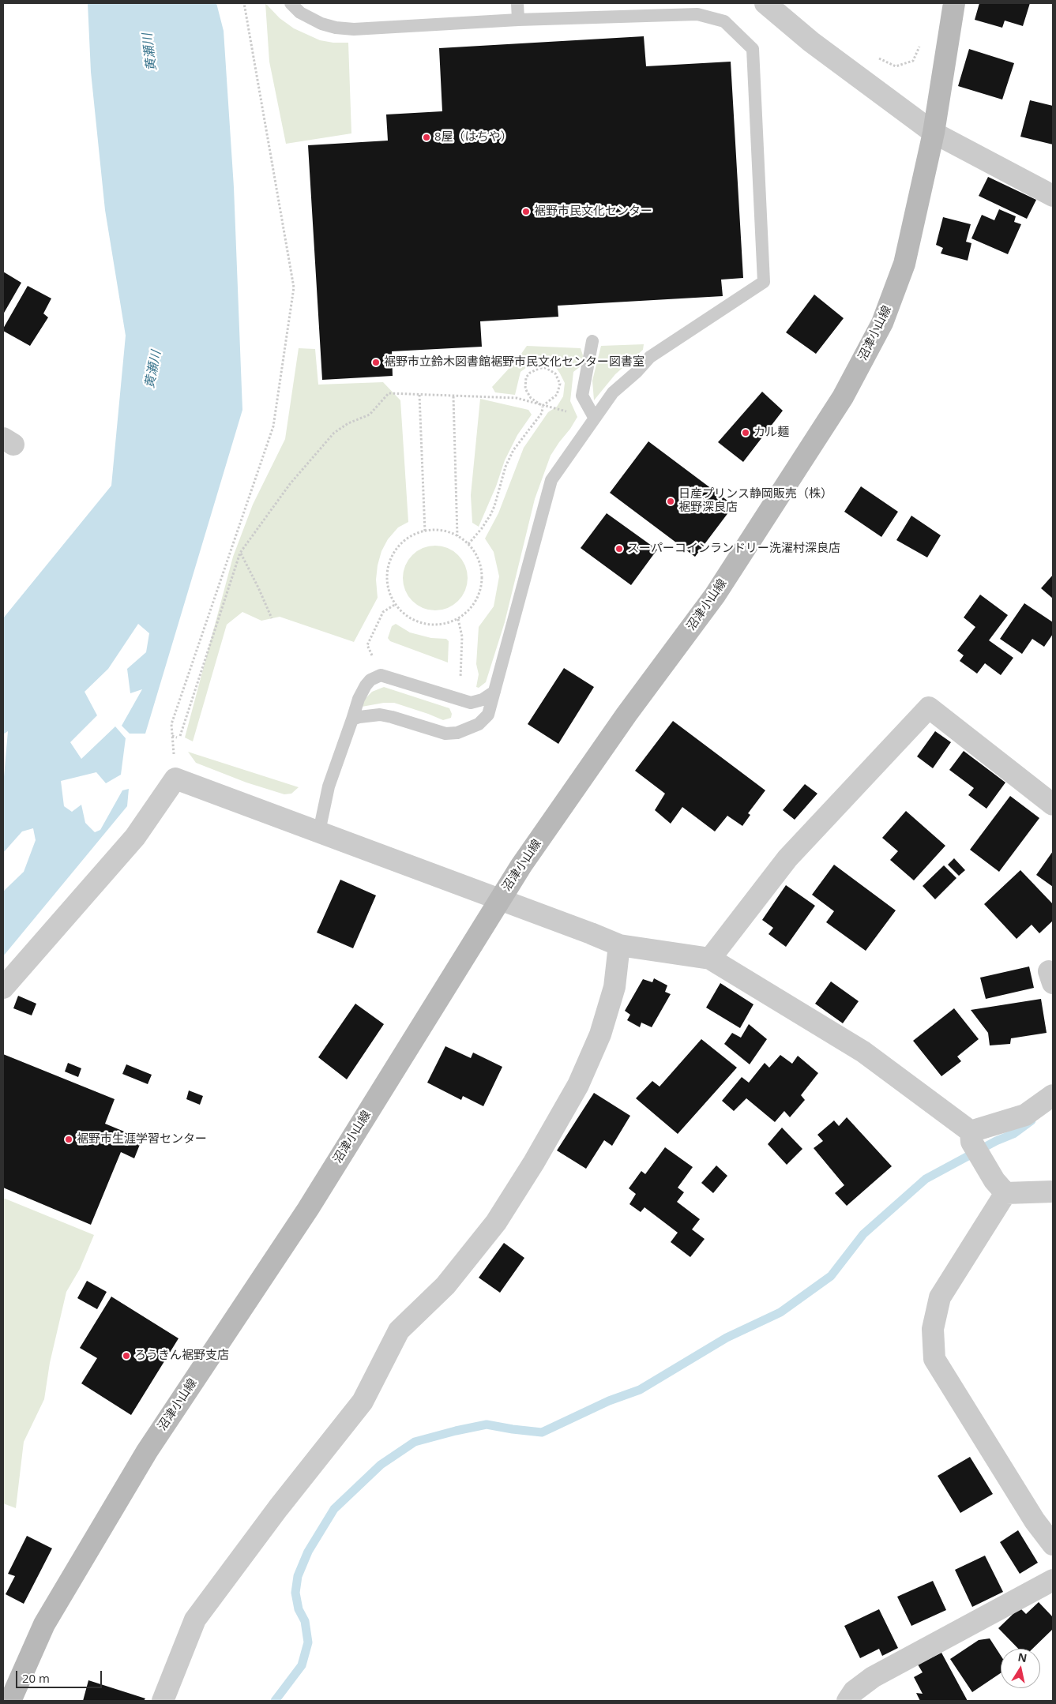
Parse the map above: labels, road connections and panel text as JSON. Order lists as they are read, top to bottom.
{
  "streets": {
    "main road": ["沼津小山線"]
  },
  "water": ["黄瀬川"],
  "places": [
    "8屋（はちや）",
    "裾野市民文化センター",
    "裾野市立鈴木図書館裾野市民文化センター図書室",
    "カル麺",
    "日産プリンス静岡販売（株） 裾野深良店",
    "スーパーコインランドリー洗濯村深良店",
    "裾野市生涯学習センター",
    "ろうきん裾野支店"
  ],
  "scale_bar": "20 m",
  "north": "top"
}
